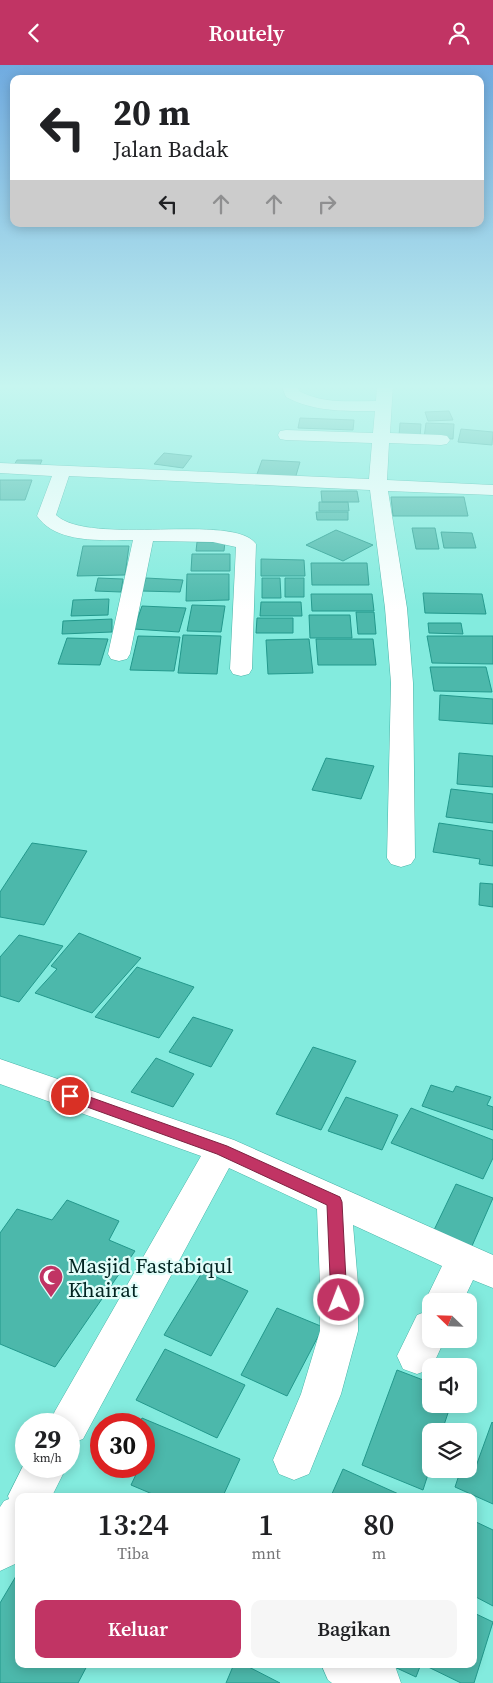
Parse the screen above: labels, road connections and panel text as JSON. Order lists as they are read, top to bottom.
{
  "places": {
    "mosque": ["Masjid Fastabiqul Khairat"]
  },
  "north": "top left",
  "page": {
    "header": "Routely",
    "turn": ["20 m", "Jalan Badak"],
    "speed": "29 km/h",
    "limit": "30",
    "eta": [
      "13:24",
      "Tiba",
      "1",
      "mnt",
      "80",
      "m"
    ],
    "buttons": ["Keluar", "Bagikan"]
  }
}
